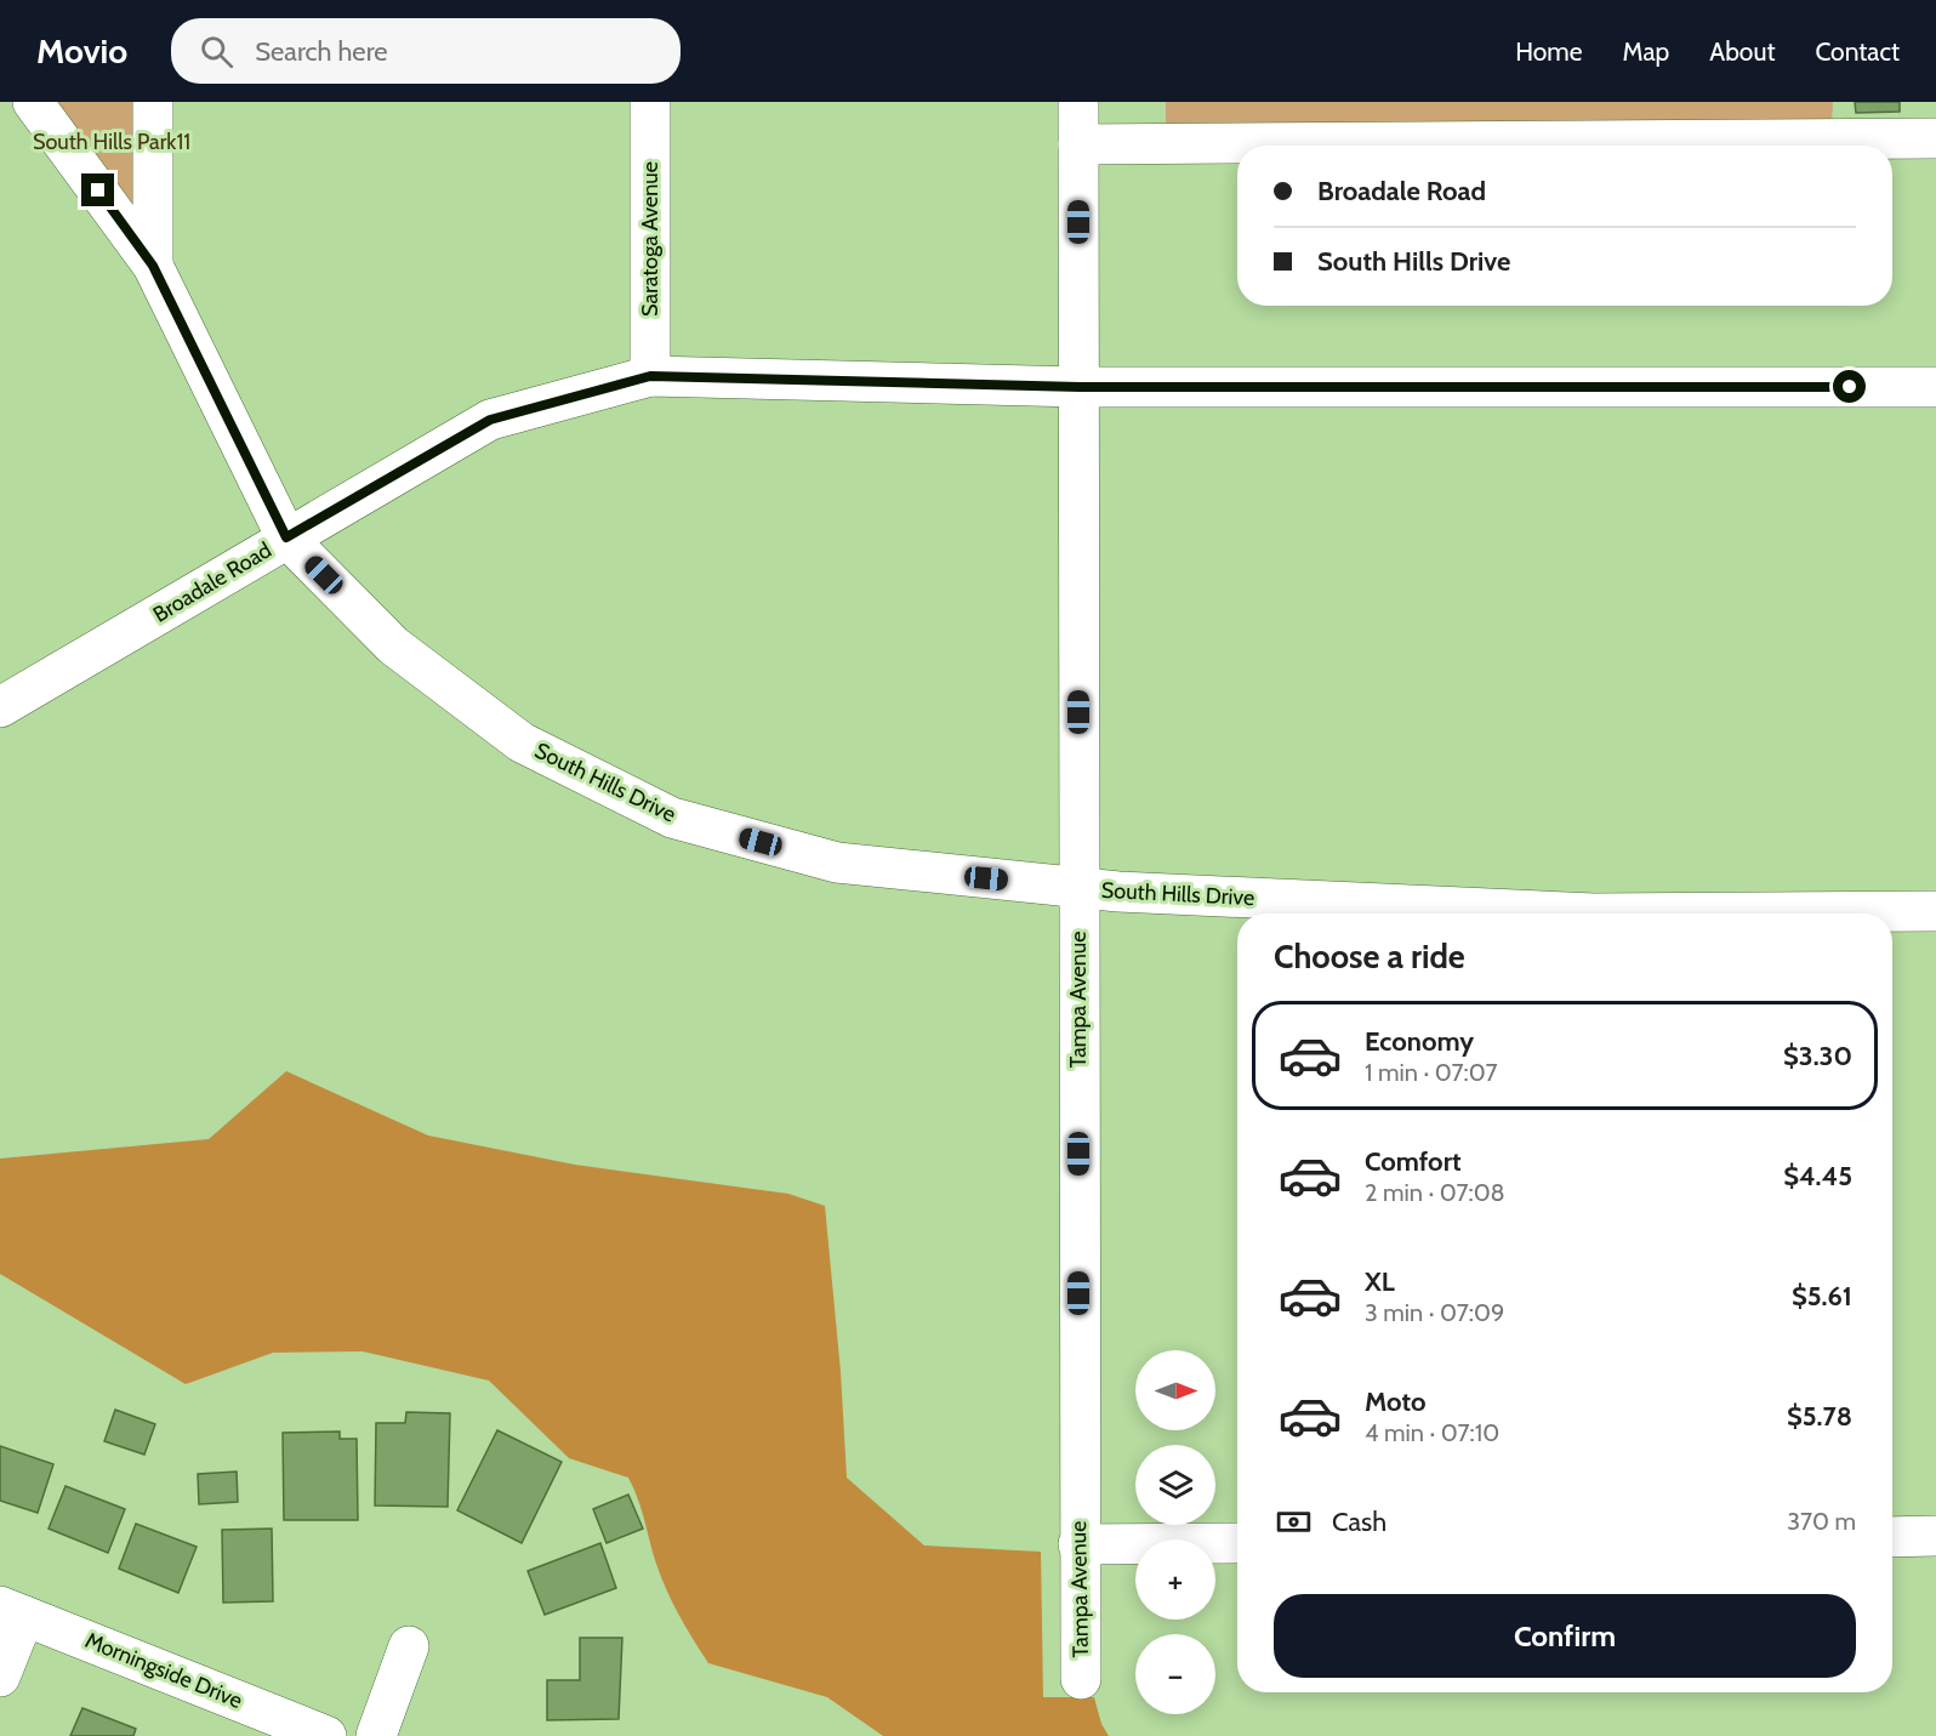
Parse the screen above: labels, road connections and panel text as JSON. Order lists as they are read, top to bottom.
{
  "streets": {
    "street": [
      "Saratoga Avenue",
      "Broadale Road",
      "South Hills Drive",
      "Tampa Avenue",
      "Morningside Drive"
    ]
  },
  "crossings": [
    ["Saratoga Avenue", "Broadale Road"],
    ["Broadale Road", "South Hills Drive"],
    ["Broadale Road", "Tampa Avenue"],
    ["South Hills Drive", "Tampa Avenue"]
  ],
  "parks": ["South Hills Park11"],
  "north": "right",
  "page": {
    "header": "Movio",
    "search": "Search here",
    "nav": [
      "Home",
      "Map",
      "About",
      "Contact"
    ],
    "banner": ["Broadale Road", "South Hills Drive"],
    "heading": "Choose a ride",
    "list": [
      {
        "name": "Economy",
        "note": "1 min · 07:07",
        "value": "$3.30"
      },
      {
        "name": "Comfort",
        "note": "2 min · 07:08",
        "value": "$4.45"
      },
      {
        "name": "XL",
        "note": "3 min · 07:09",
        "value": "$5.61"
      },
      {
        "name": "Moto",
        "note": "4 min · 07:10",
        "value": "$5.78"
      }
    ],
    "map_buttons": ["+", "−"],
    "pay": ["Cash", "370 m"],
    "buttons": "Confirm"
  }
}
